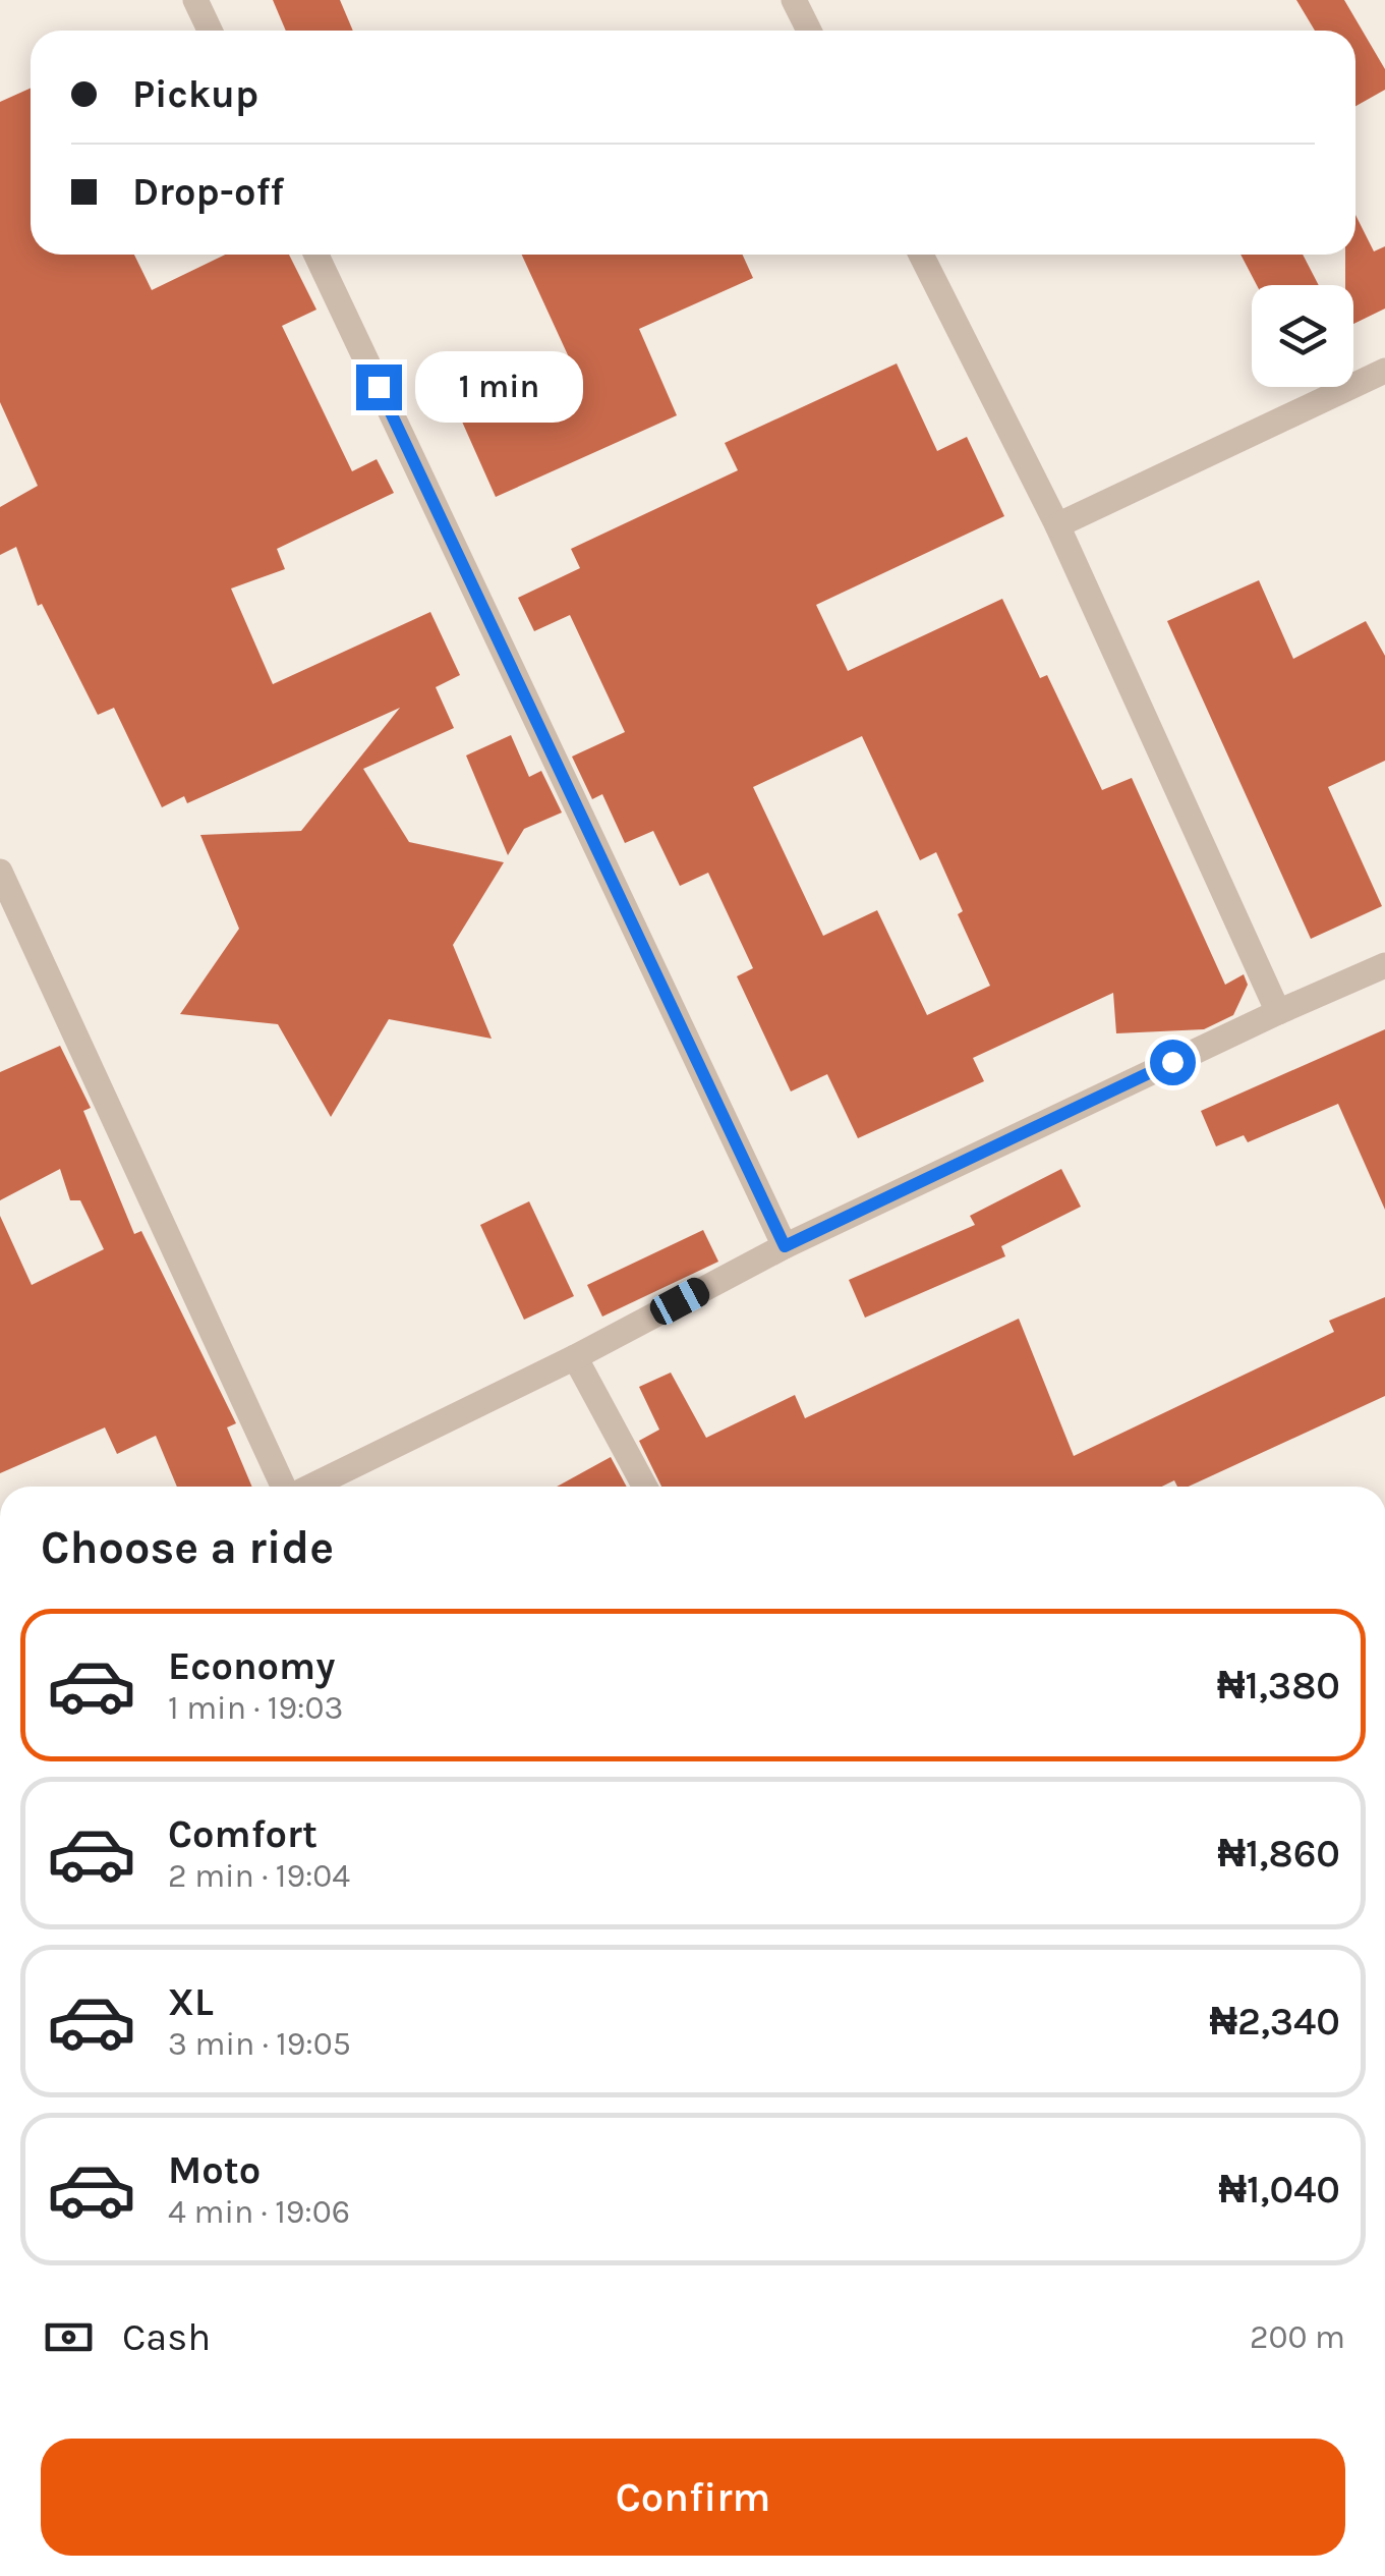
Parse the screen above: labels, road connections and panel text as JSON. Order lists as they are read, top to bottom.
{
  "page": {
    "banner": ["Pickup", "Drop-off"],
    "bubble": "1 min",
    "heading": "Choose a ride",
    "list": [
      {
        "name": "Economy",
        "note": "1 min · 19:03",
        "value": "₦1,380"
      },
      {
        "name": "Comfort",
        "note": "2 min · 19:04",
        "value": "₦1,860"
      },
      {
        "name": "XL",
        "note": "3 min · 19:05",
        "value": "₦2,340"
      },
      {
        "name": "Moto",
        "note": "4 min · 19:06",
        "value": "₦1,040"
      }
    ],
    "pay": ["Cash", "200 m"],
    "buttons": "Confirm"
  }
}
